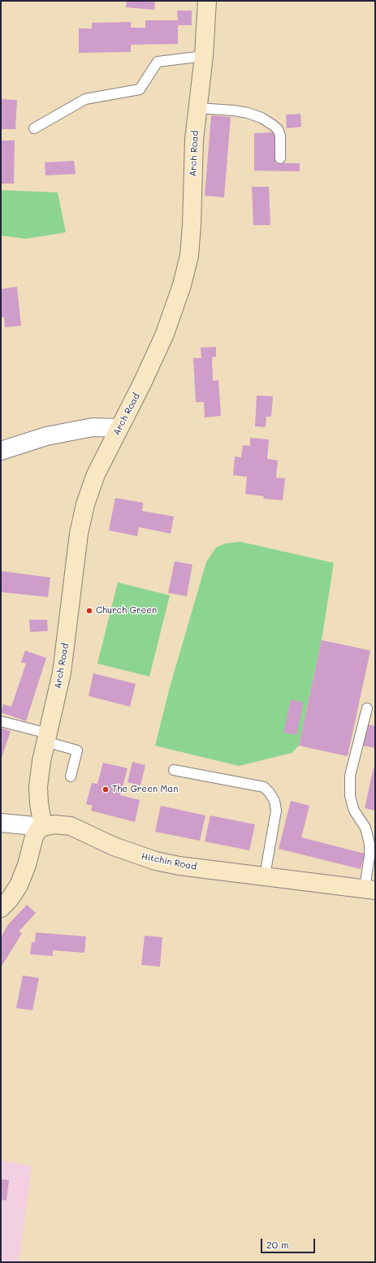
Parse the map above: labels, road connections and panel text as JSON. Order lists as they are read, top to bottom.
{
  "streets": {
    "street": ["Arch Road", "Hitchin Road"]
  },
  "crossings": [
    ["Arch Road", "Hitchin Road"]
  ],
  "places": ["Church Green", "The Green Man"],
  "scale_bar": "20 m"
}
